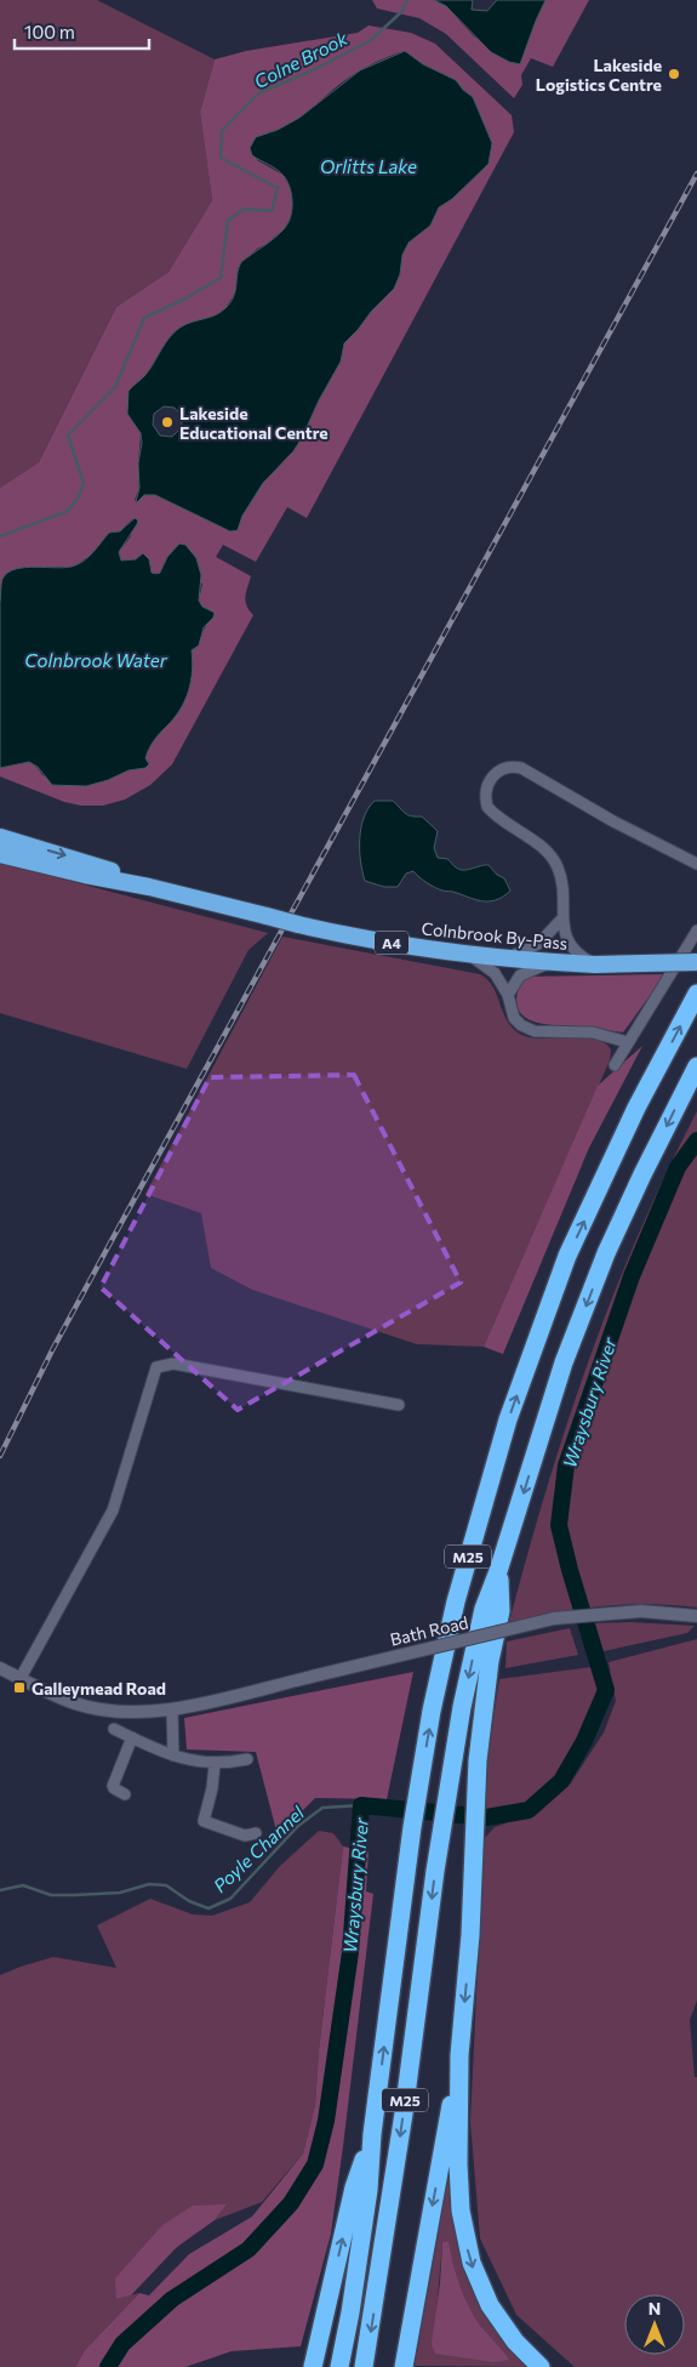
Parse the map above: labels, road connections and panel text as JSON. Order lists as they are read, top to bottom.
{
  "streets": {
    "highway": ["Colnbrook By-Pass", "A4", "M25"],
    "street": ["Bath Road"]
  },
  "water": [
    "Colne Brook",
    "Orlitts Lake",
    "Colnbrook Water",
    "Wraysbury River",
    "Poyle Channel"
  ],
  "places": {
    "other": ["Lakeside Logistics Centre", "Lakeside Educational Centre"],
    "transit": ["Galleymead Road"]
  },
  "scale_bar": "100 m",
  "north": "top"
}
